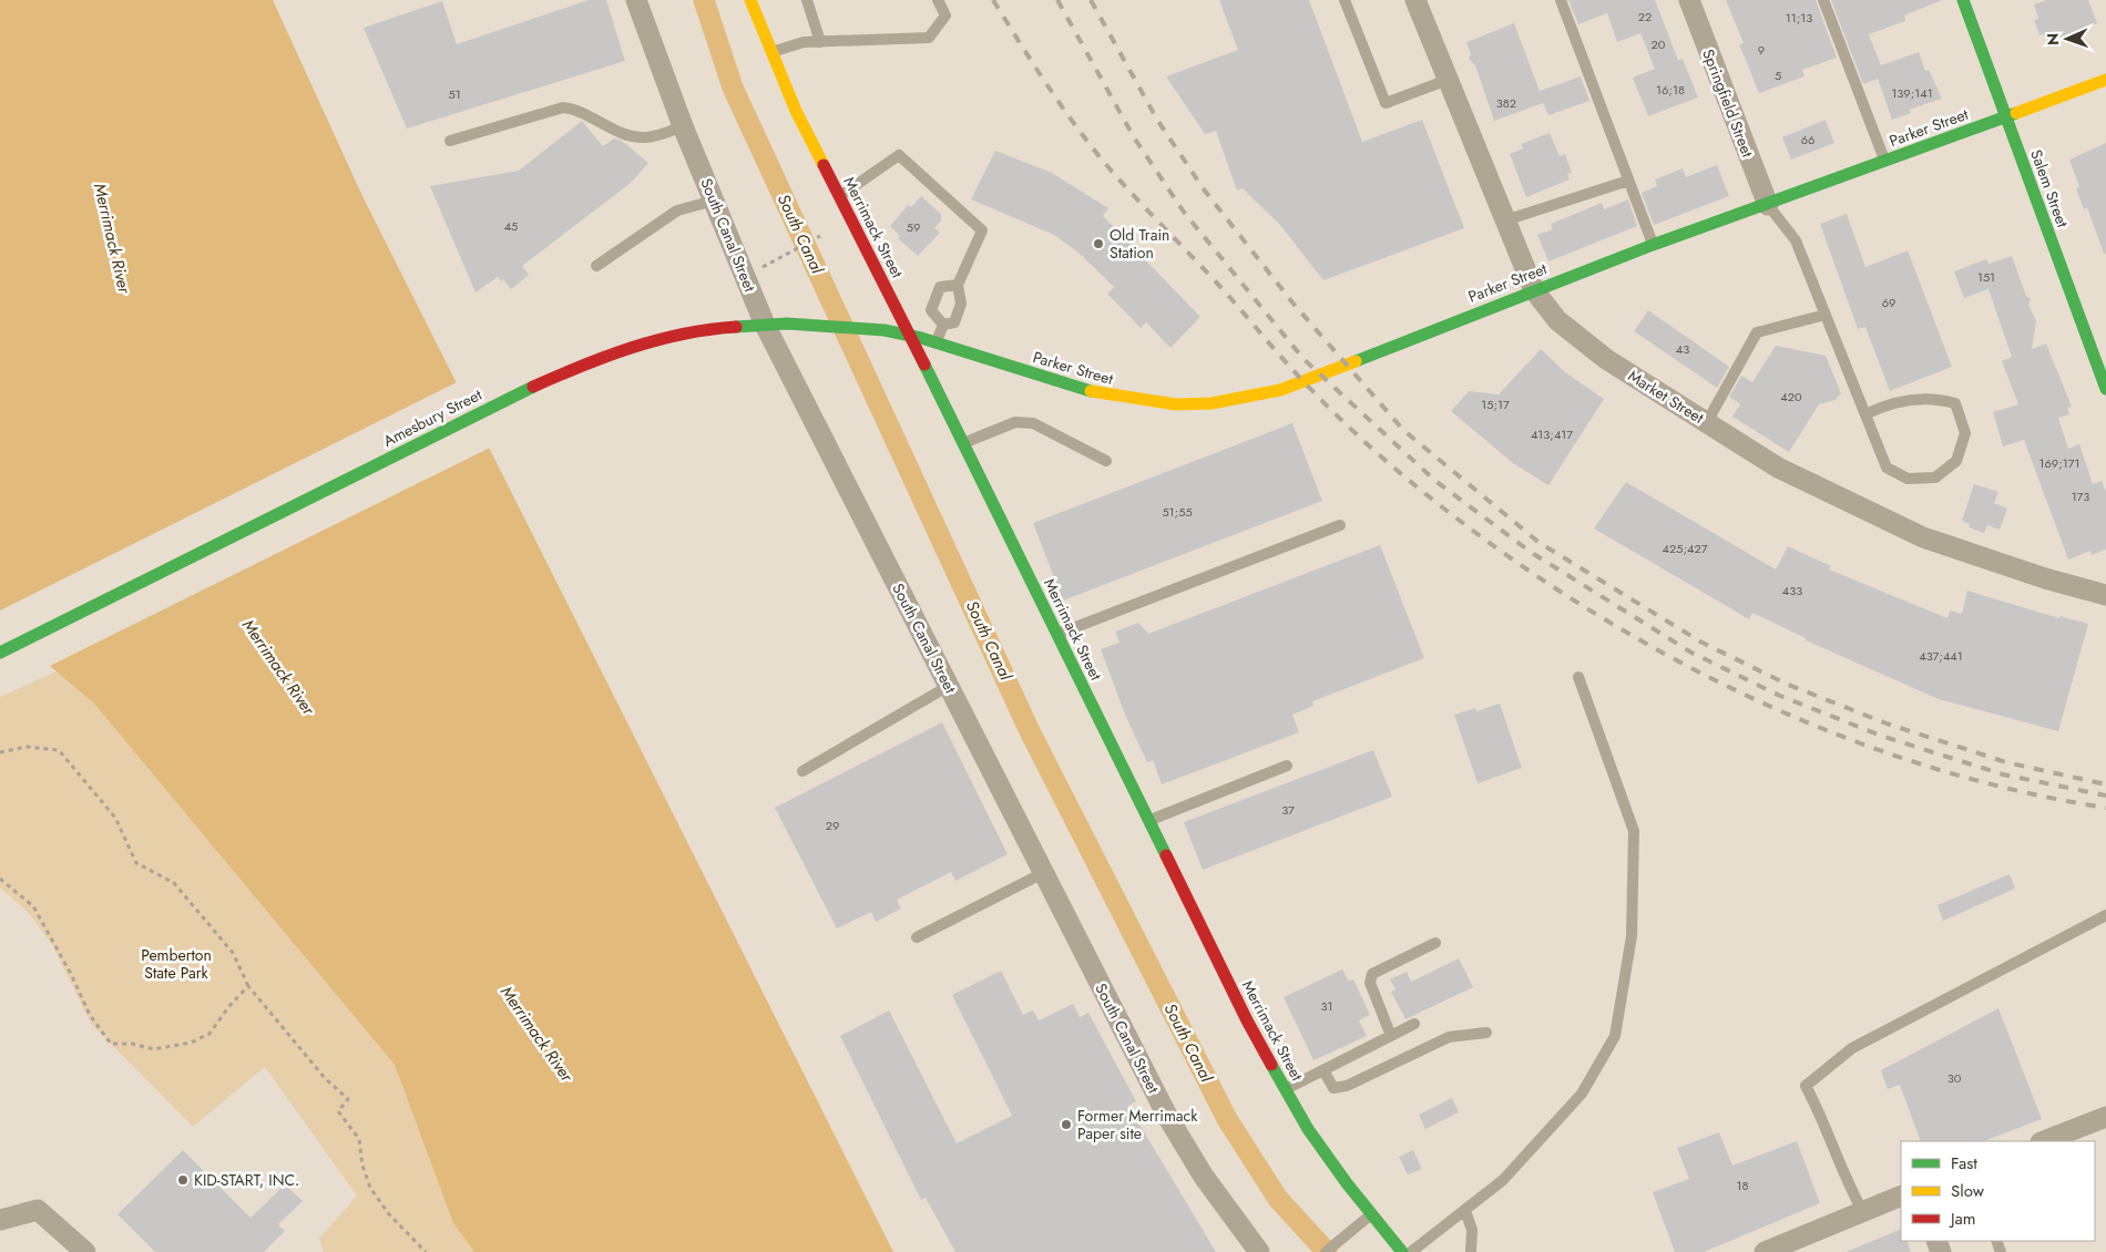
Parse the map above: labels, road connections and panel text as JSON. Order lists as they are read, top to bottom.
{
  "streets": {
    "main road": [
      "Parker Street",
      "Salem Street",
      "Merrimack Street",
      "Amesbury Street"
    ],
    "street": ["Springfield Street", "South Canal Street", "Market Street"]
  },
  "crossings": [
    ["Springfield Street", "Parker Street"],
    ["Parker Street", "Salem Street"],
    ["Parker Street", "Merrimack Street"],
    ["Parker Street", "Market Street"],
    ["Parker Street", "Amesbury Street"],
    ["Merrimack Street", "Amesbury Street"],
    ["South Canal Street", "Amesbury Street"]
  ],
  "water": ["South Canal", "Merrimack River"],
  "parks": ["Pemberton State Park"],
  "places": ["Old Train Station", "Former Merrimack Paper site", "KID-START, INC."],
  "house_numbers": [
    "22",
    "11;13",
    "20",
    "9",
    "5",
    "16;18",
    "139;141",
    "51",
    "382",
    "66",
    "45",
    "59",
    "151",
    "69",
    "43",
    "420",
    "15;17",
    "413;417",
    "169;171",
    "173",
    "51;55",
    "425;427",
    "433",
    "437;441",
    "37",
    "29",
    "31",
    "30",
    "18"
  ],
  "legend": ["Fast", "Slow", "Jam"],
  "north": "left"
}
